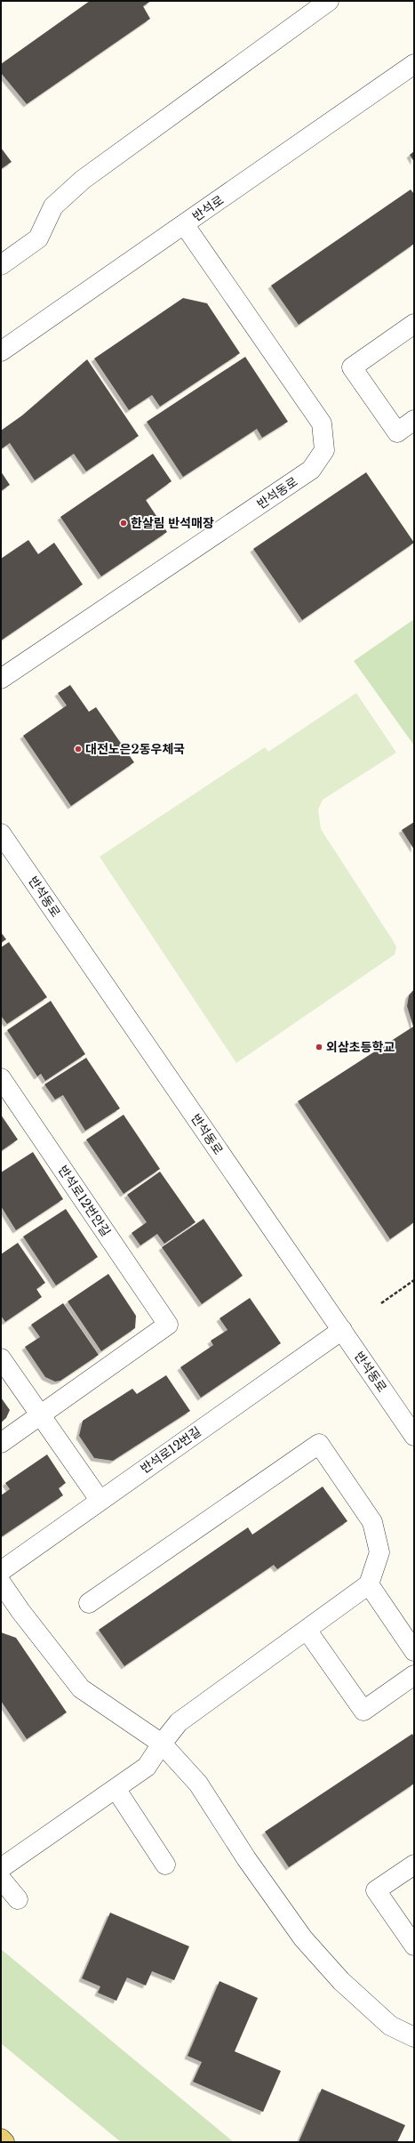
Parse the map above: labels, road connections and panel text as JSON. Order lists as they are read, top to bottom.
{
  "streets": {
    "street": [
      "반석로",
      "반석동로",
      "반석로12번안길",
      "반석로12번길"
    ]
  },
  "crossings": [
    ["반석로", "반석동로"],
    ["반석동로", "반석로12번길"]
  ],
  "places": ["한살림 반석매장", "대전노은2동우체국", "외삼초등학교"]
}
